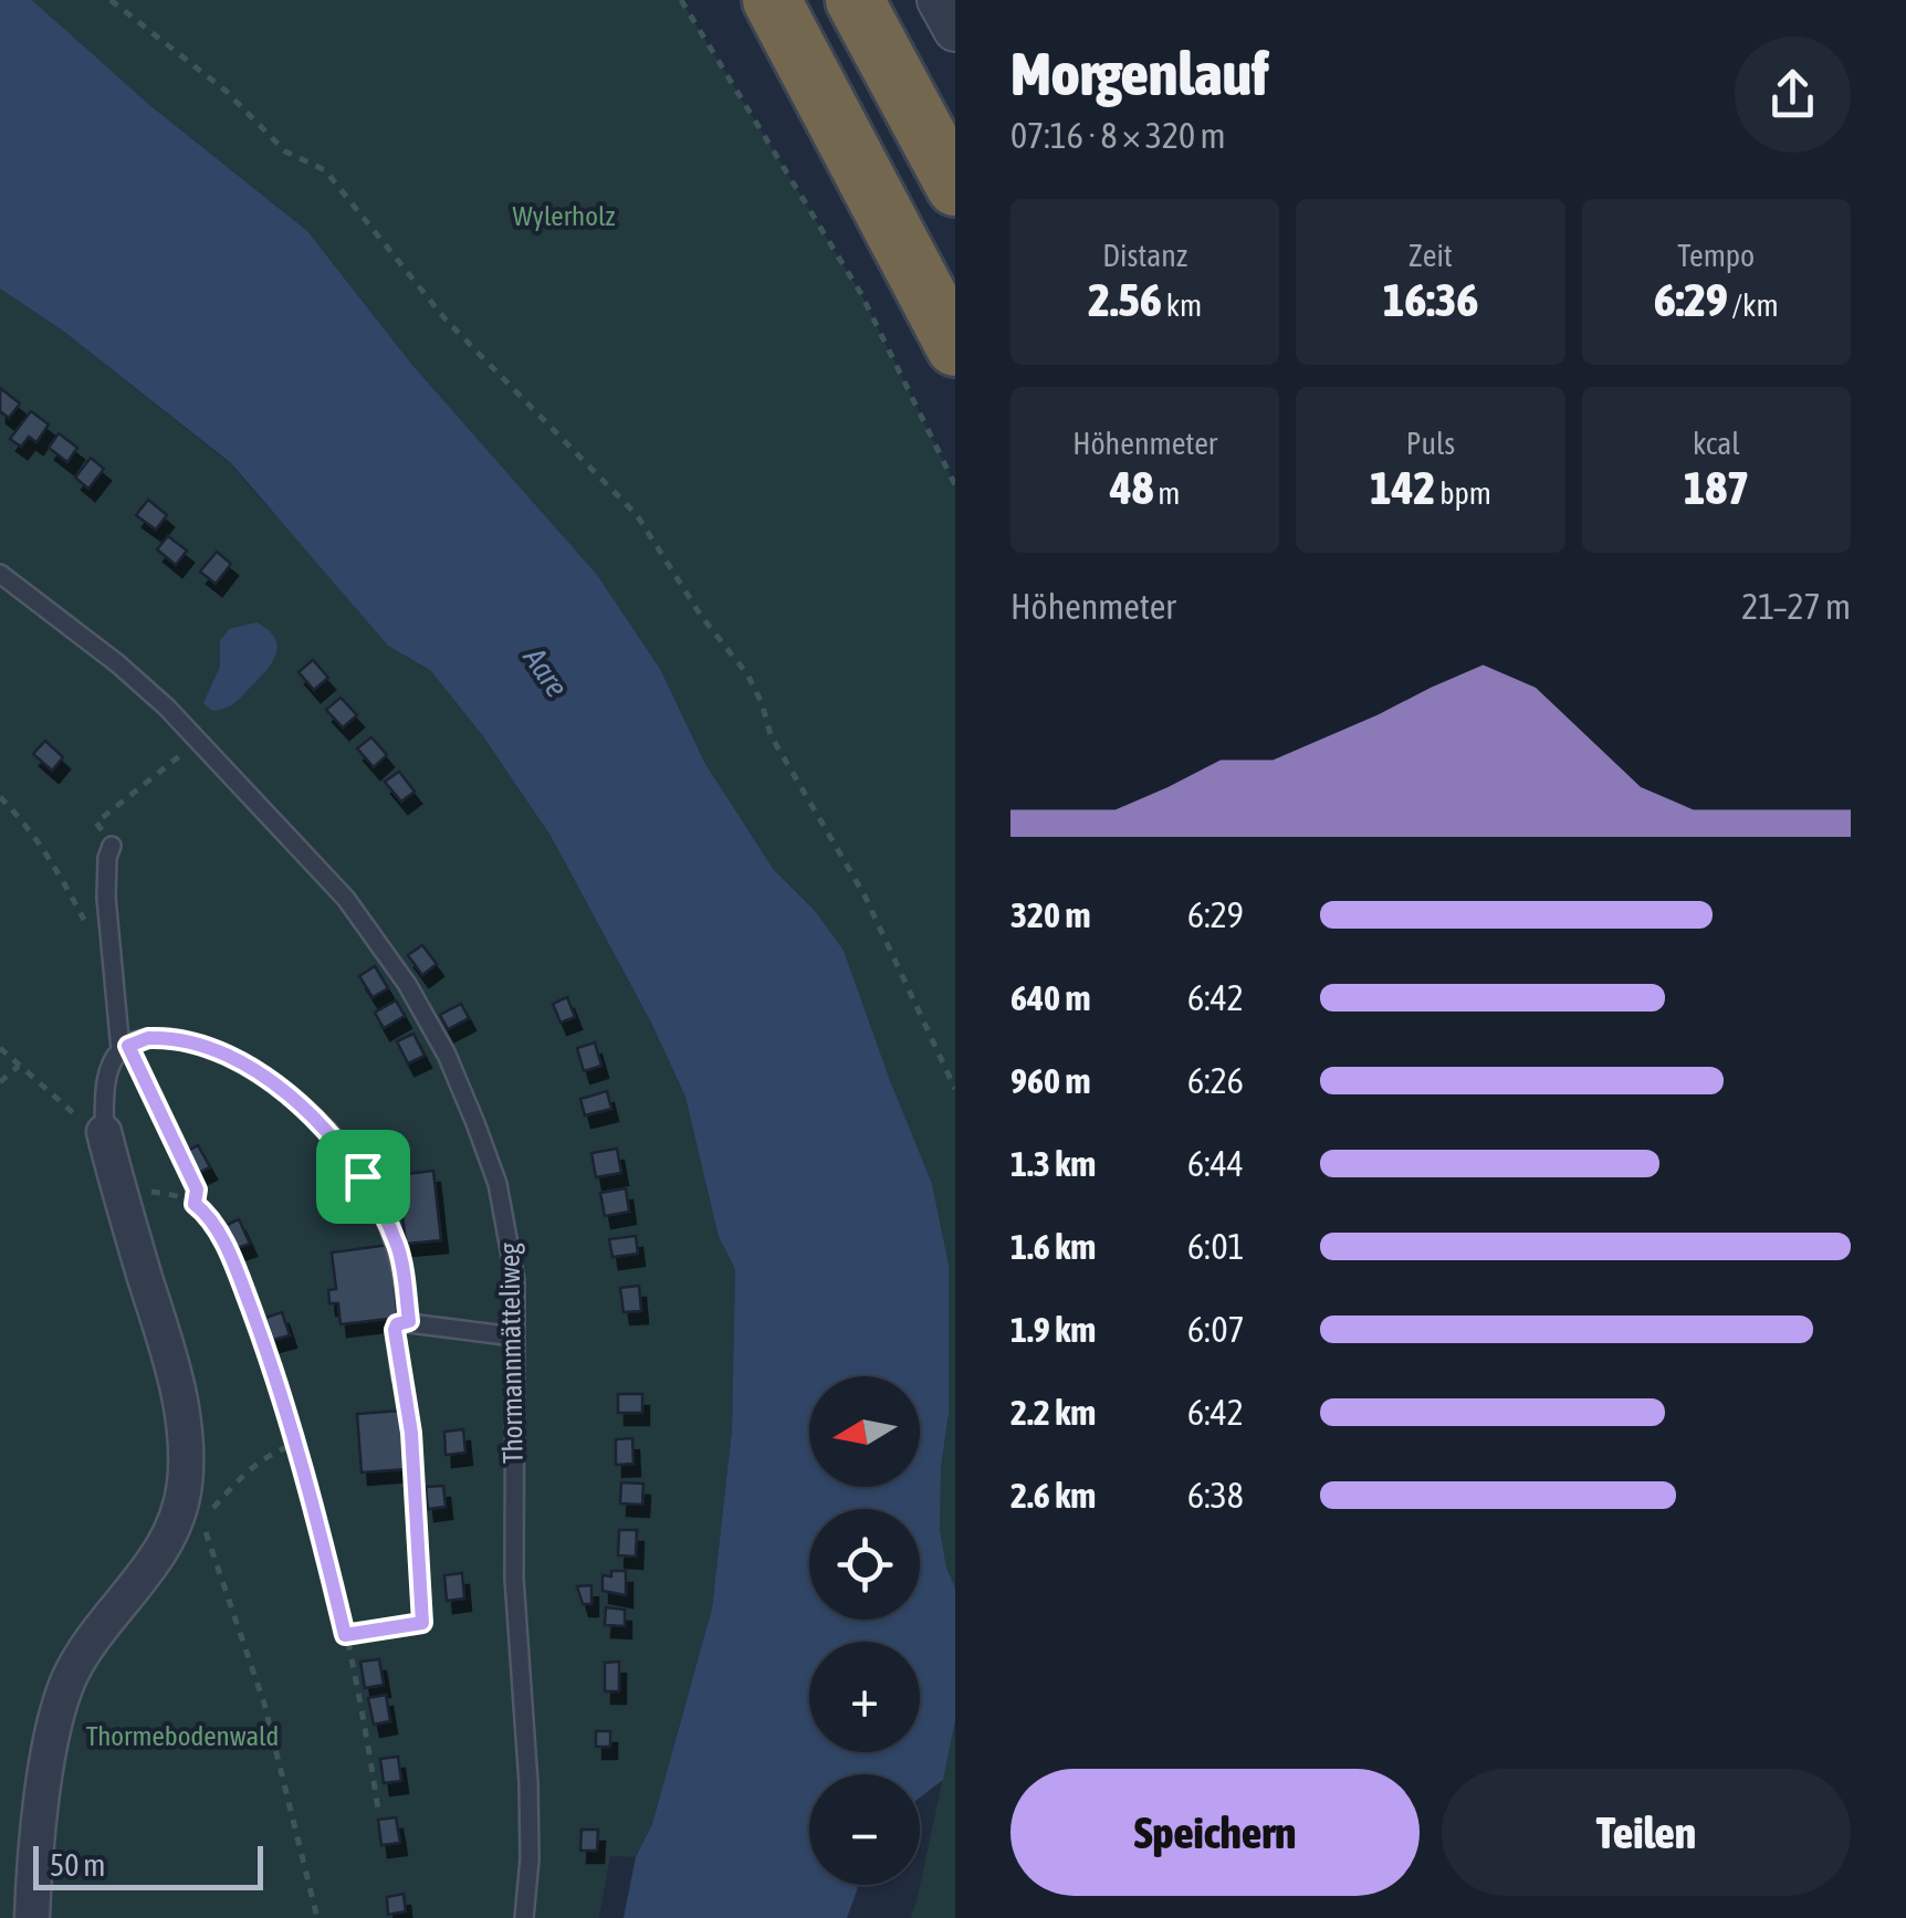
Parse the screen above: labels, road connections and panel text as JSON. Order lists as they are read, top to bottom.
{
  "streets": {
    "lane": ["Thormannmätteliweg"]
  },
  "water": ["Aare"],
  "parks": ["Wylerholz", "Thormebodenwald"],
  "scale_bar": "50 m",
  "north": "left",
  "page": {
    "heading": ["Morgenlauf", "07:16 · 8 × 320 m"],
    "stats": [
      ["Distanz", "2.56 km"],
      ["Zeit", "16:36"],
      ["Tempo", "6:29 /km"],
      ["Höhenmeter", "48 m"],
      ["Puls", "142 bpm"],
      ["kcal", "187"]
    ],
    "chart": ["Höhenmeter", "21–27 m"],
    "list": [
      {
        "name": "320 m",
        "note": "6:29"
      },
      {
        "name": "640 m",
        "note": "6:42"
      },
      {
        "name": "960 m",
        "note": "6:26"
      },
      {
        "name": "1.3 km",
        "note": "6:44"
      },
      {
        "name": "1.6 km",
        "note": "6:01"
      },
      {
        "name": "1.9 km",
        "note": "6:07"
      },
      {
        "name": "2.2 km",
        "note": "6:42"
      },
      {
        "name": "2.6 km",
        "note": "6:38"
      }
    ],
    "map_buttons": ["+", "−"],
    "buttons": ["Speichern", "Teilen"],
    "scale": "50 m"
  }
}
